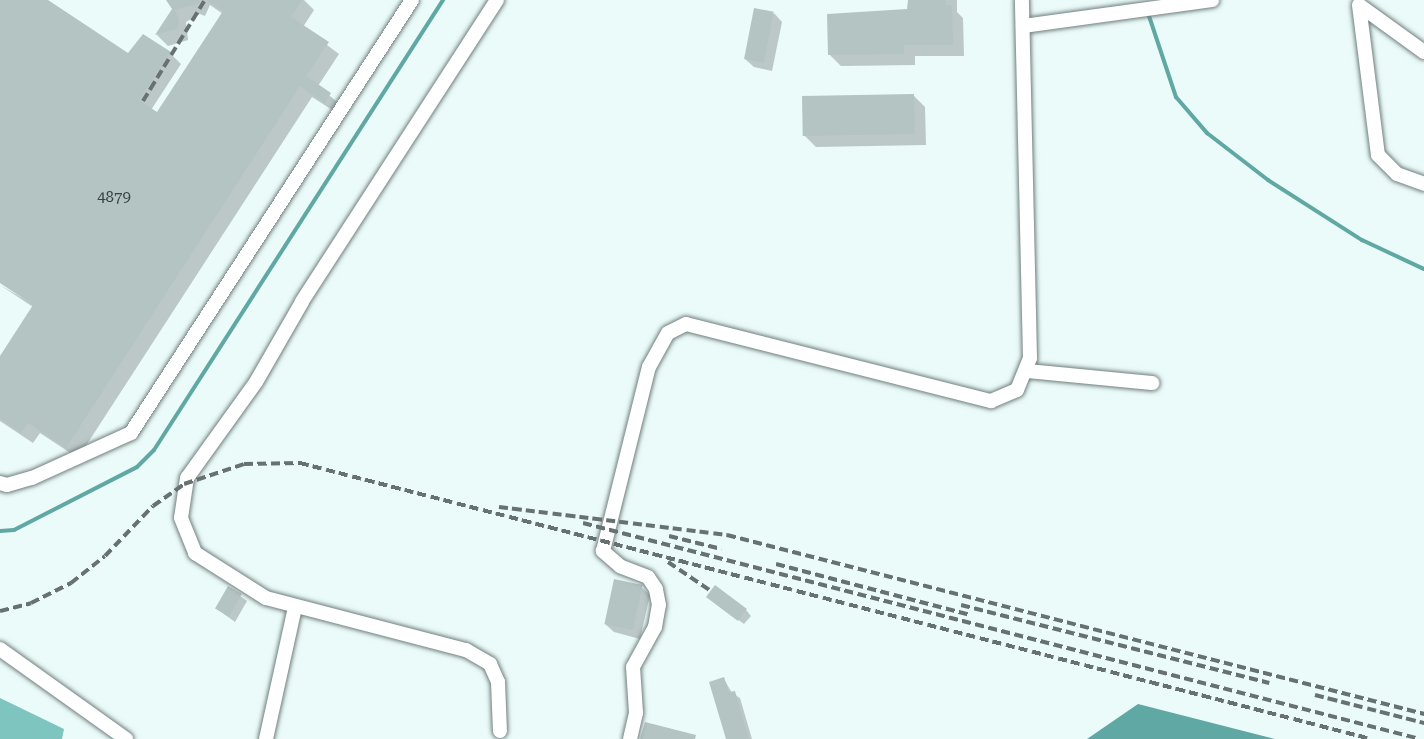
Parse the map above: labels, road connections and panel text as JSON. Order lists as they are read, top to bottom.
{
  "house_numbers": ["4879"]
}
